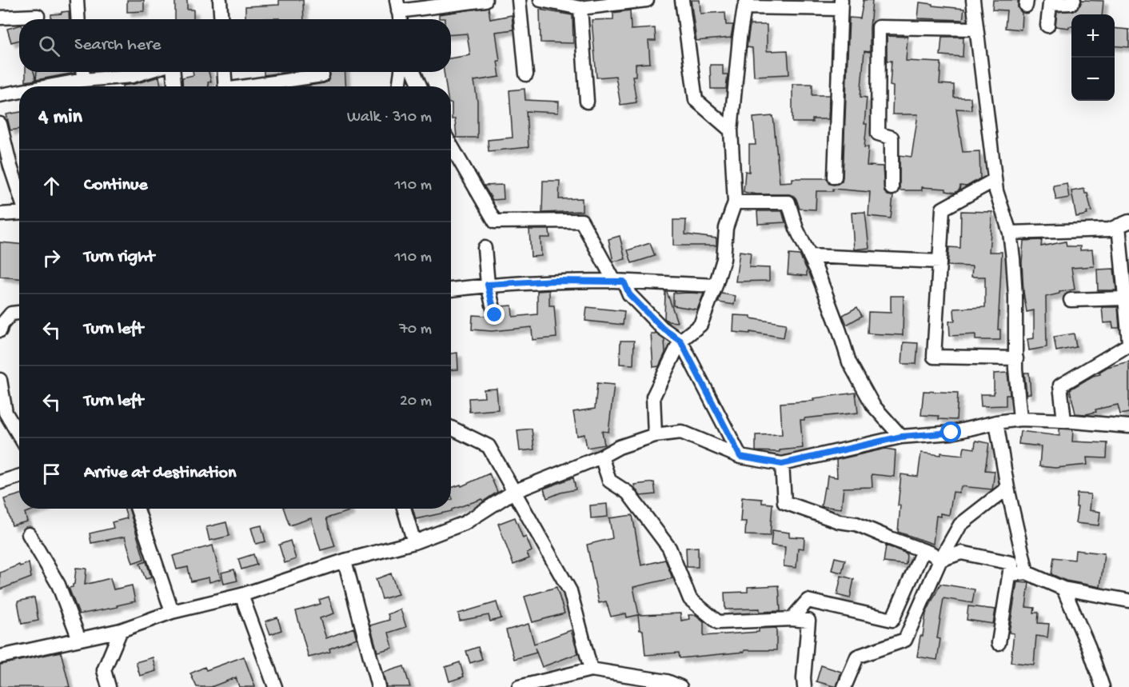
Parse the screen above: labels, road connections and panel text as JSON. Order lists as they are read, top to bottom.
{
  "page": {
    "map_buttons": ["+", "−"],
    "search": "Search here",
    "heading": ["4 min", "Walk · 310 m"],
    "list": [
      ["Continue", "110 m"],
      ["Turn right", "110 m"],
      ["Turn left", "70 m"],
      ["Turn left", "20 m"],
      "Arrive at destination"
    ]
  }
}
